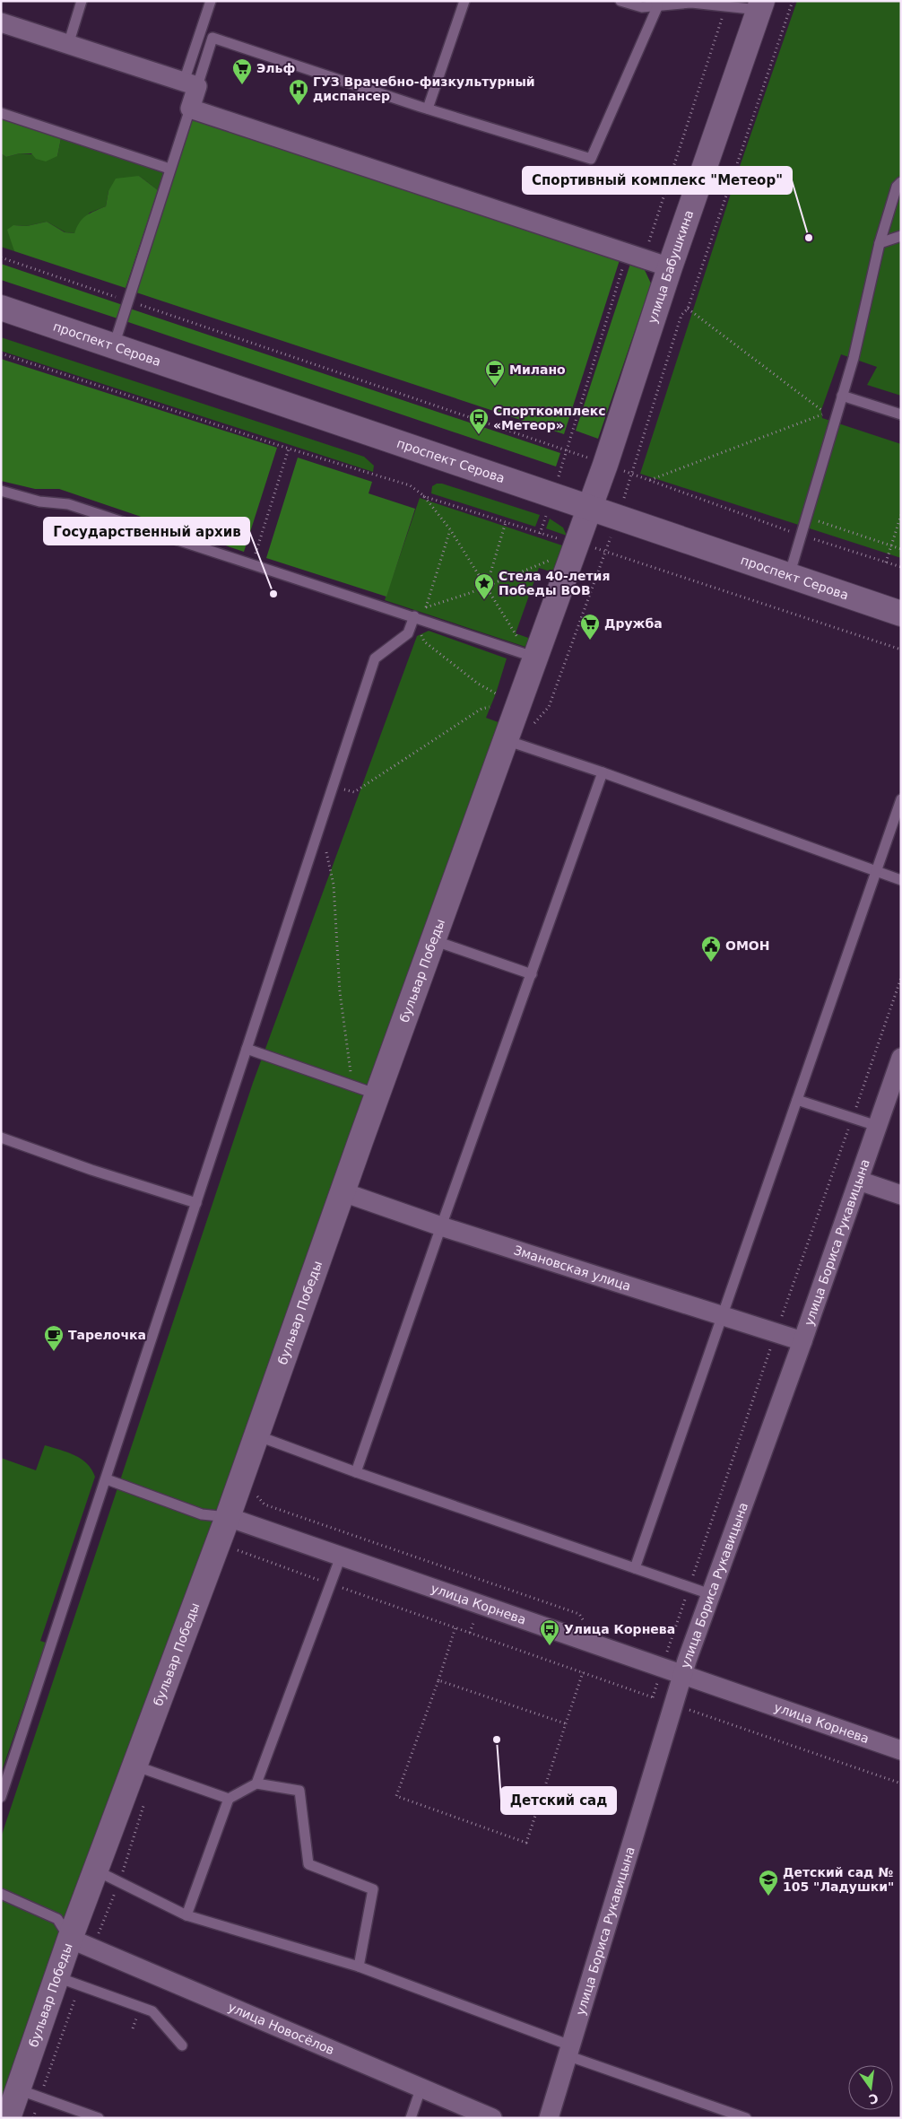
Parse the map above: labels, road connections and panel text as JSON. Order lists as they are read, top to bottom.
{
  "streets": {
    "street": [
      "улица Бабушкина",
      "проспект Серова",
      "бульвар Победы",
      "улица Бориса Рукавицына",
      "Змановская улица",
      "улица Корнева",
      "улица Новосёлов"
    ]
  },
  "crossings": [
    ["улица Бабушкина", "проспект Серова"],
    ["улица Бабушкина", "бульвар Победы"],
    ["проспект Серова", "бульвар Победы"],
    ["бульвар Победы", "Змановская улица"],
    ["бульвар Победы", "улица Корнева"],
    ["бульвар Победы", "улица Новосёлов"],
    ["улица Бориса Рукавицына", "Змановская улица"],
    ["улица Бориса Рукавицына", "улица Корнева"]
  ],
  "places": {
    "supermarket": ["Эльф", "Дружба"],
    "hospital": ["ГУЗ Врачебно-физкультурный диспансер"],
    "other": ["Спортивный комплекс \"Метеор\"", "Государственный архив", "Детский сад"],
    "cafe": ["Милано", "Тарелочка"],
    "bus stop": ["Спорткомплекс «Метеор»", "Улица Корнева"],
    "place": ["Стела 40-летия Победы ВОВ"],
    "public building": ["ОМОН"],
    "school or university": ["Детский сад № 105 \"Ладушки\""]
  },
  "north": "bottom"
}
